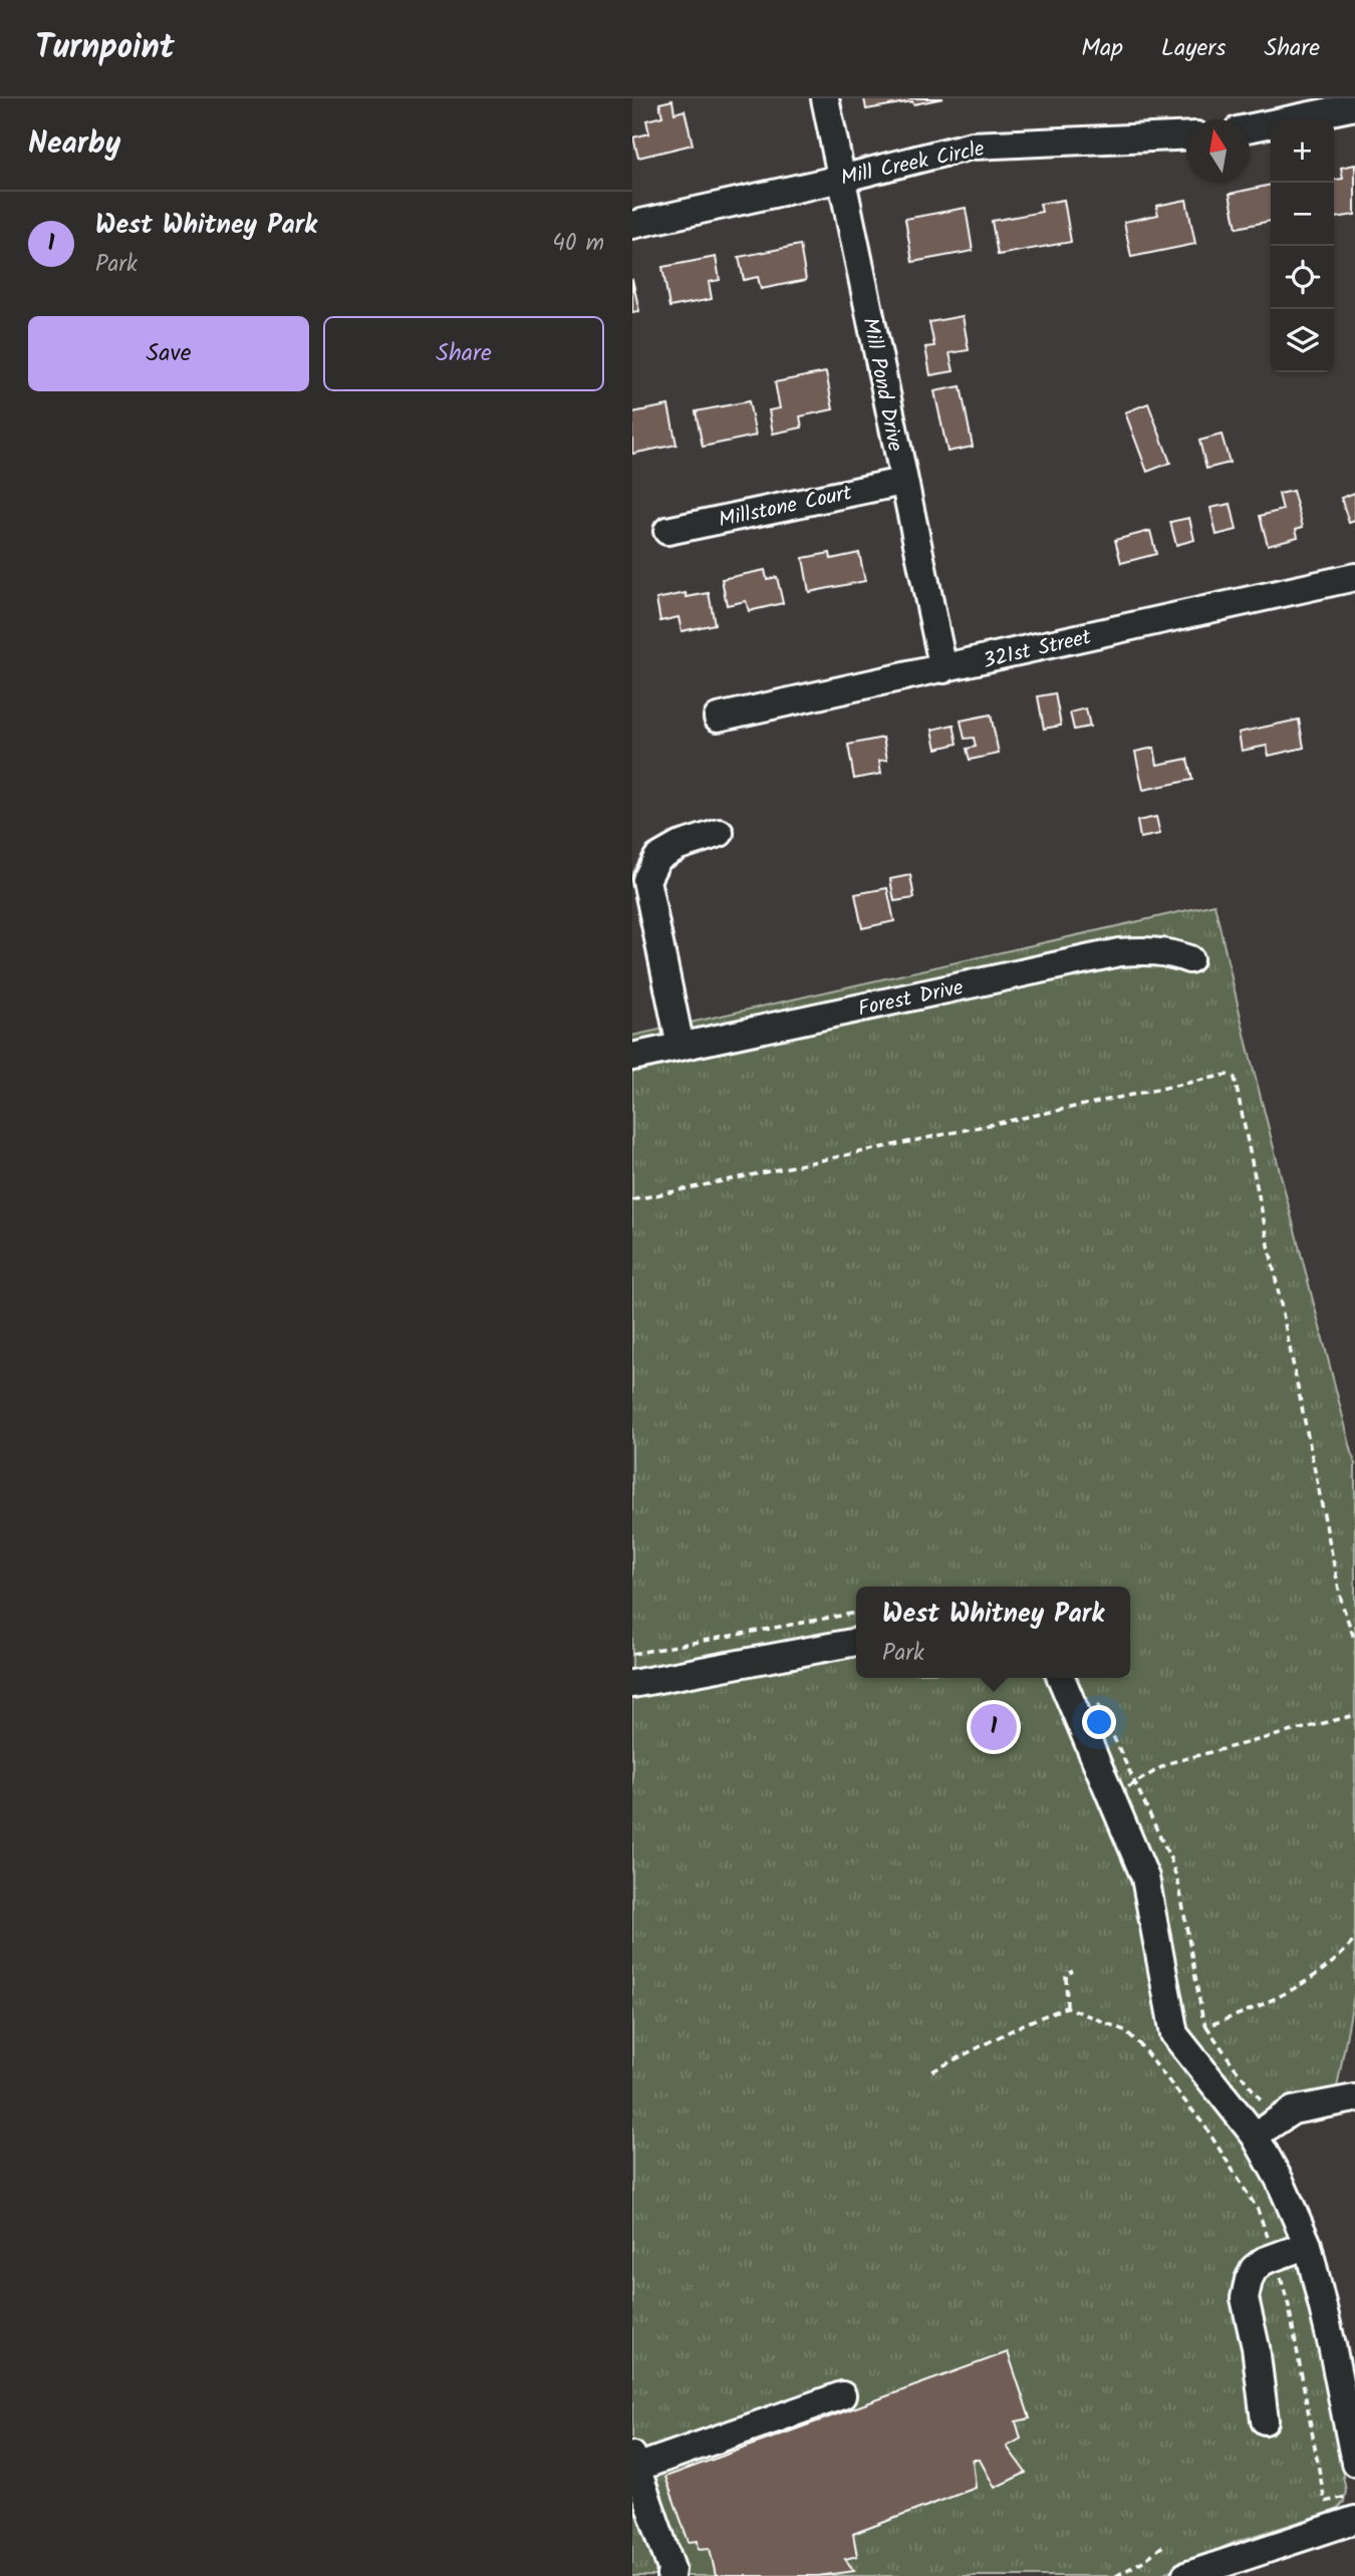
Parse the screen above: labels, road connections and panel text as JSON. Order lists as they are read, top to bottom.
{
  "streets": {
    "street": [
      "Mill Creek Circle",
      "Mill Pond Drive",
      "Millstone Court",
      "321st Street",
      "Forest Drive"
    ]
  },
  "crossings": [
    ["Mill Creek Circle", "Mill Pond Drive"],
    ["Mill Pond Drive", "Millstone Court"],
    ["Mill Pond Drive", "321st Street"]
  ],
  "north": "top",
  "page": {
    "header": "Turnpoint",
    "nav": ["Map", "Layers", "Share"],
    "heading": "Nearby",
    "map_buttons": ["+", "−"],
    "list": [
      {
        "mark": "1",
        "name": "West Whitney Park",
        "note": "Park",
        "value": "40 m"
      }
    ],
    "buttons": ["Save", "Share"],
    "popup": ["West Whitney Park", "Park"],
    "pins": "1"
  }
}
